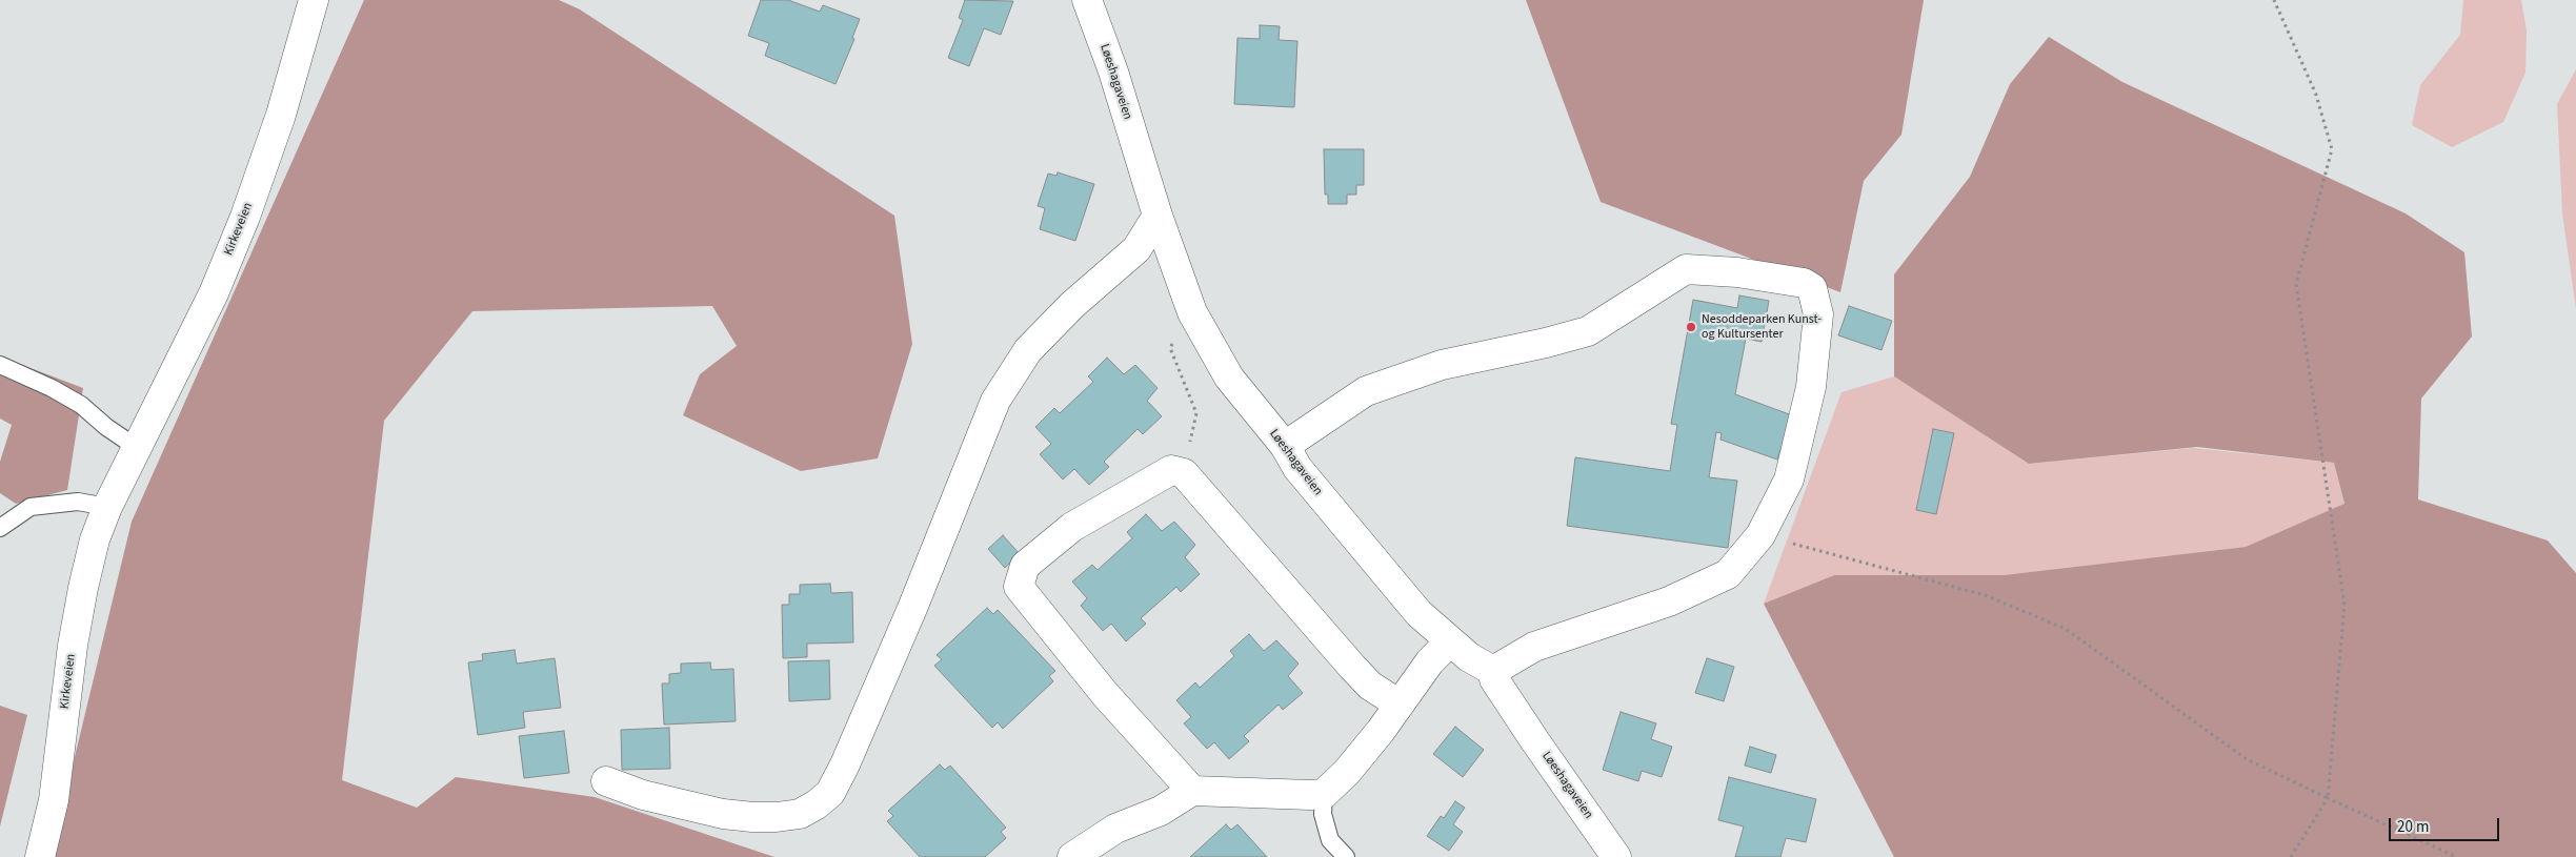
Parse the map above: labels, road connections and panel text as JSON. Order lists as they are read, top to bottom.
{
  "streets": {
    "street": ["Løeshagaveien", "Kirkeveien"]
  },
  "places": ["Nesoddeparken Kunst- og Kultursenter"],
  "scale_bar": "20 m"
}
